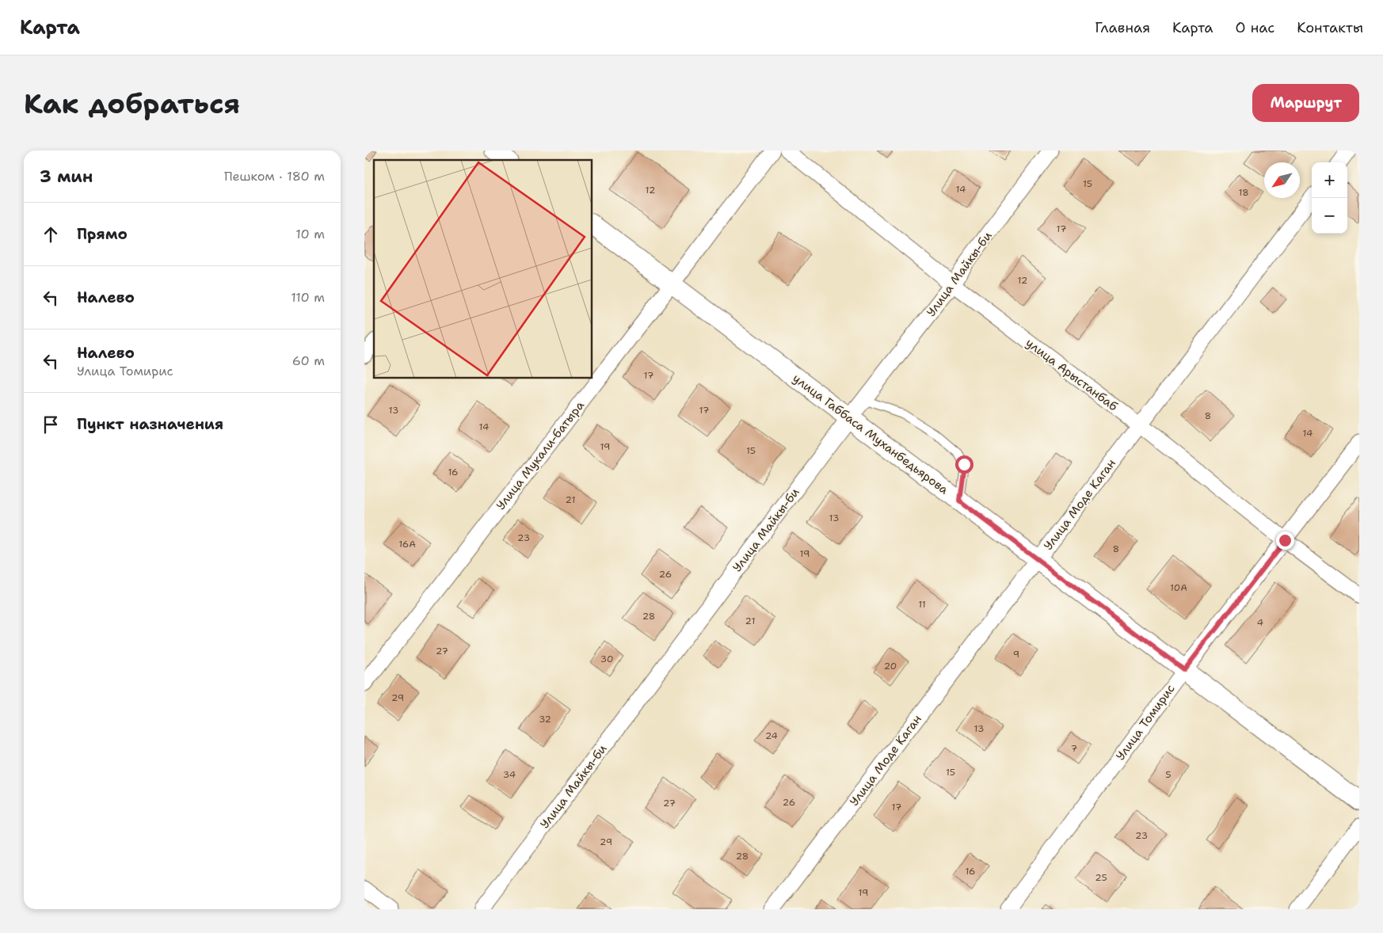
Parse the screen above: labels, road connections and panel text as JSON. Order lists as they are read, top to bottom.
{
  "streets": {
    "street": [
      "Улица Майкы-би",
      "улица Арыстанбаб",
      "улица Габбаса Муханбедьярова",
      "Улица Мукали-батыра",
      "Улица Моде Каган",
      "Улица Томирис"
    ]
  },
  "crossings": [
    ["Улица Майкы-би", "улица Арыстанбаб"],
    ["Улица Майкы-би", "улица Габбаса Муханбедьярова"],
    ["улица Арыстанбаб", "Улица Моде Каган"],
    ["улица Арыстанбаб", "Улица Томирис"],
    ["улица Габбаса Муханбедьярова", "Улица Мукали-батыра"],
    ["улица Габбаса Муханбедьярова", "Улица Моде Каган"],
    ["улица Габбаса Муханбедьярова", "Улица Томирис"]
  ],
  "house_numbers": [
    "15",
    "14",
    "12",
    "18",
    "17",
    "12",
    "17",
    "13",
    "17",
    "8",
    "14",
    "14",
    "19",
    "15",
    "16",
    "21",
    "13",
    "23",
    "16А",
    "8",
    "19",
    "26",
    "10А",
    "11",
    "28",
    "21",
    "4",
    "27",
    "9",
    "30",
    "20",
    "29",
    "32",
    "13",
    "24",
    "7",
    "15",
    "34",
    "5",
    "26",
    "27",
    "17",
    "23",
    "29",
    "28",
    "16",
    "25",
    "19"
  ],
  "north": "bottom left",
  "page": {
    "header": "Карта",
    "nav": [
      "Главная",
      "Карта",
      "О нас",
      "Контакты"
    ],
    "buttons": "Маршрут",
    "title": "Как добраться",
    "heading": ["3 мин", "Пешком · 180 m"],
    "map_buttons": ["+", "−"],
    "list": [
      ["Прямо", "10 m"],
      ["Налево", "110 m"],
      ["Налево", "Улица Томирис", "60 m"],
      "Пункт назначения"
    ]
  }
}
